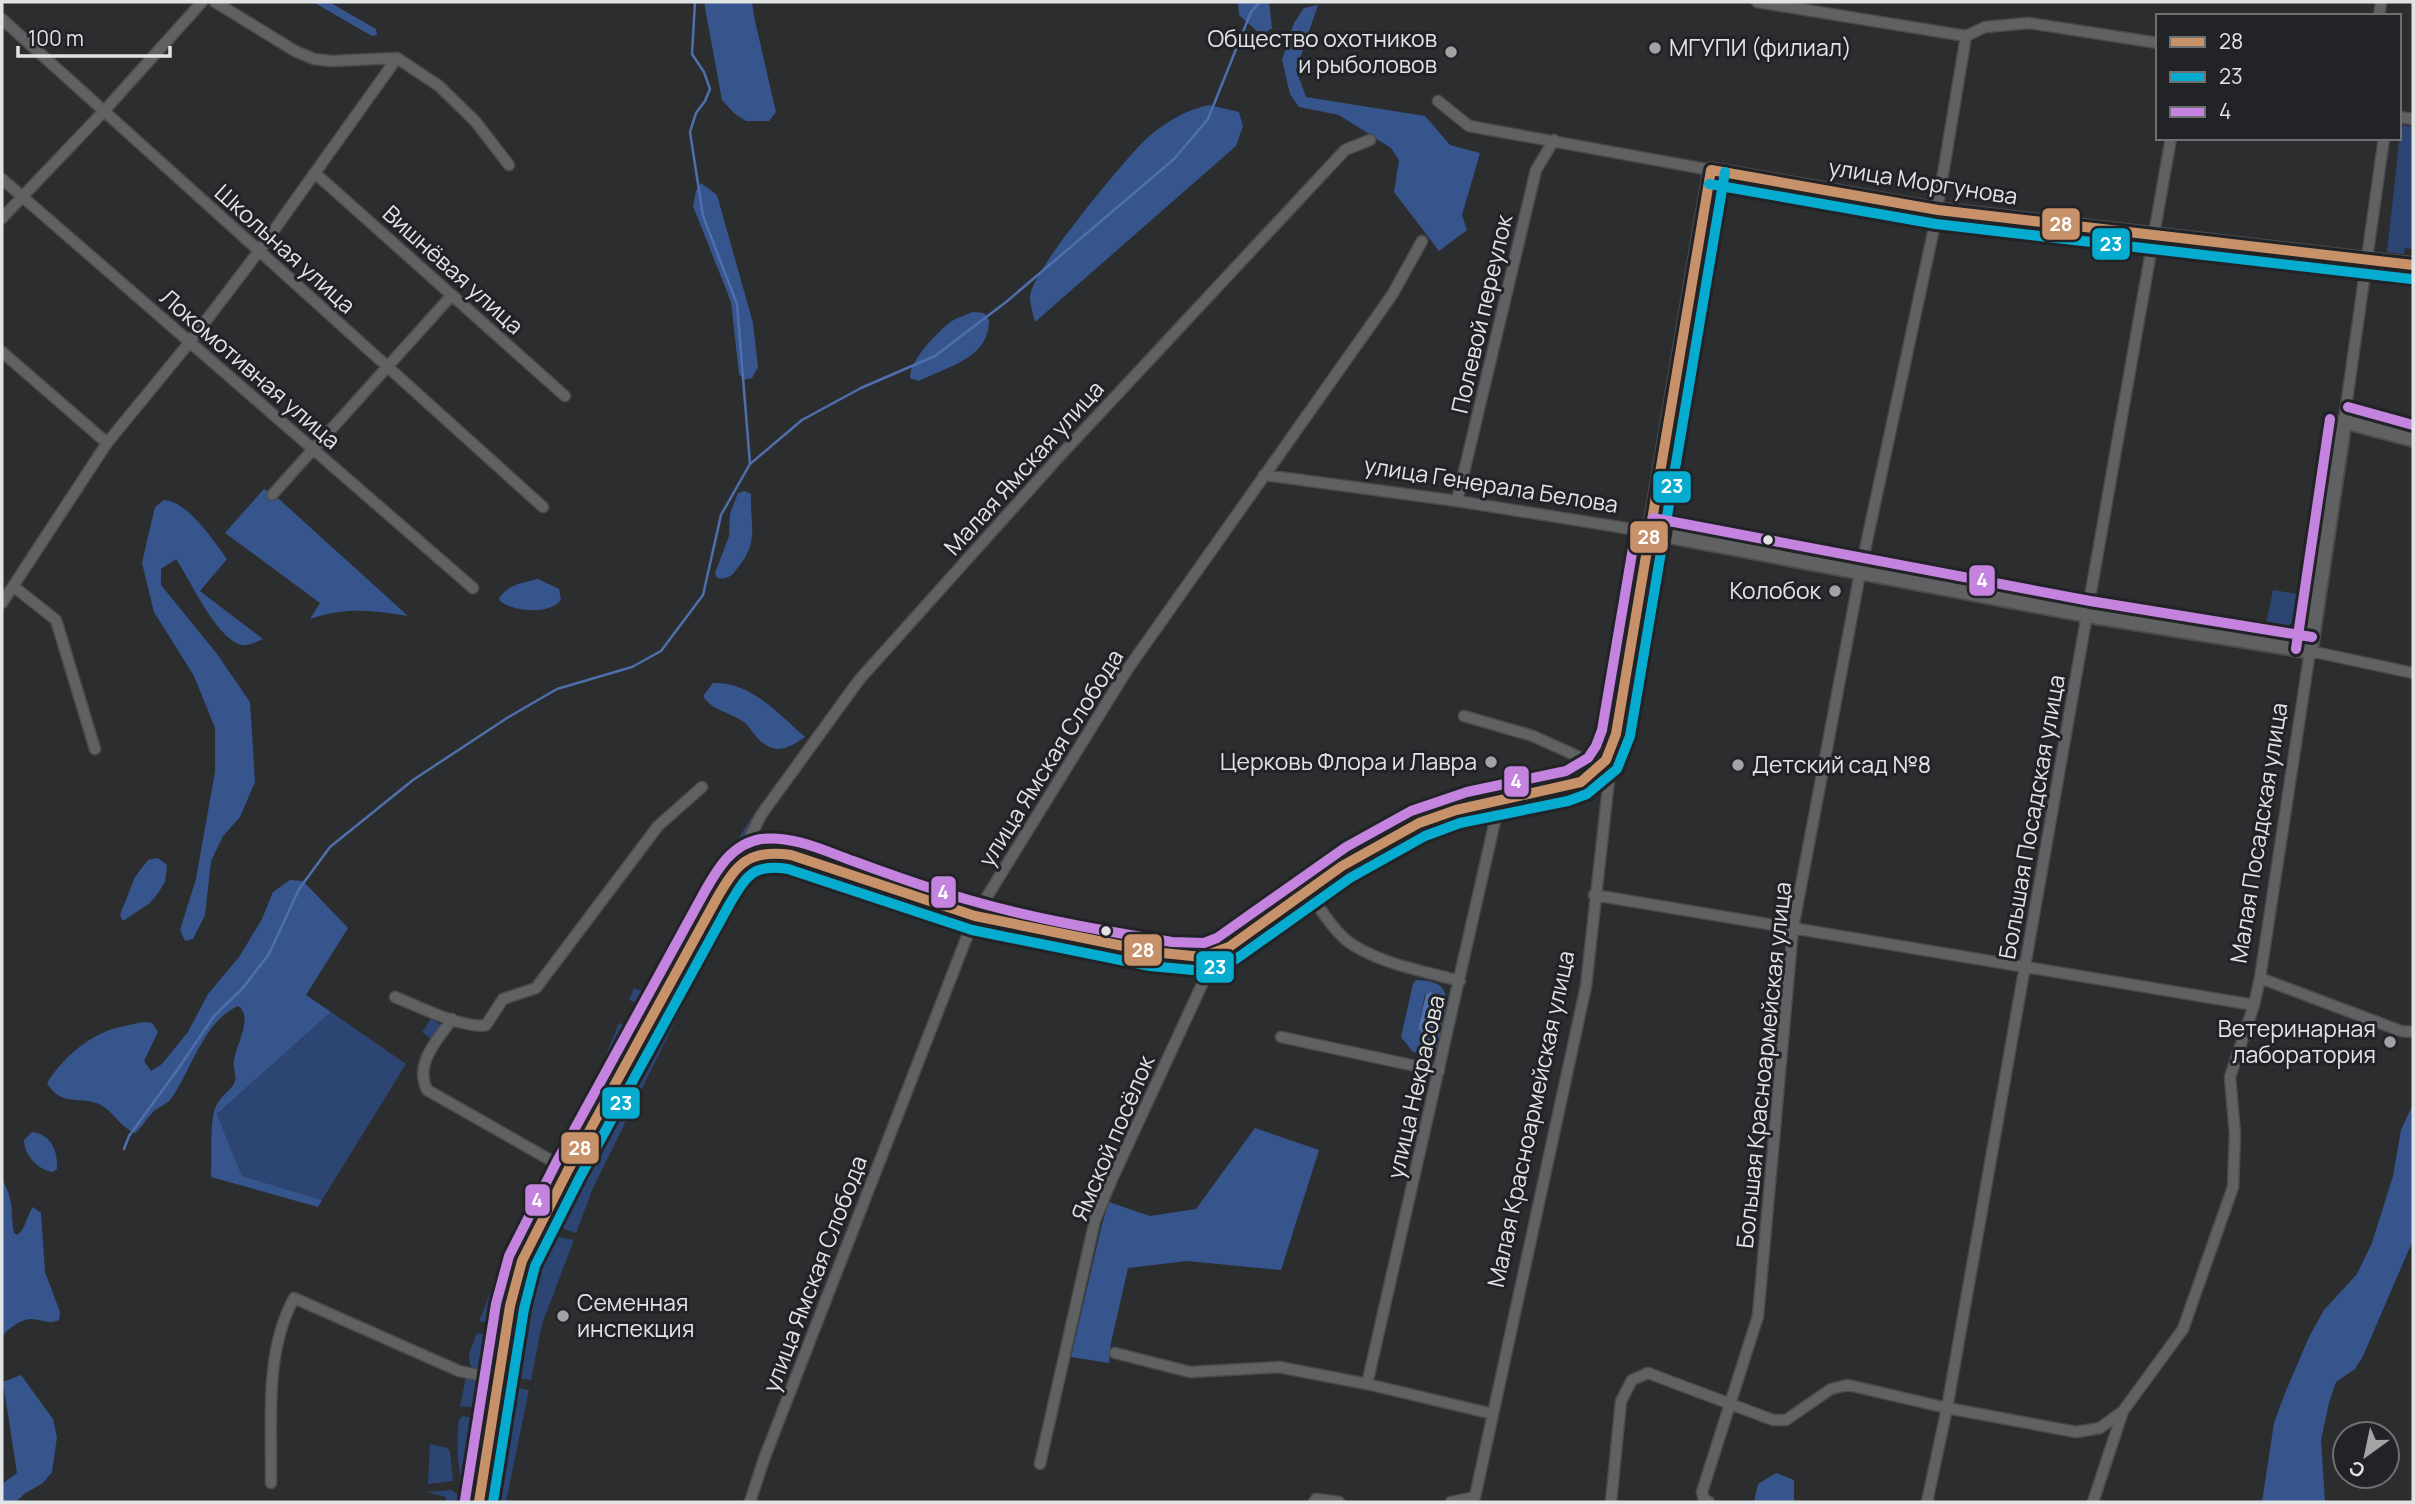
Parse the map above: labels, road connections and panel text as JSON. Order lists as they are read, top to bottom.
{
  "streets": {
    "main road": [
      "улица Моргунова",
      "улица Генерала Белова",
      "Малая Посадская улица",
      "Малая Красноармейская улица"
    ],
    "street": [
      "Школьная улица",
      "Вишнёвая улица",
      "Полевой переулок",
      "Локомотивная улица",
      "Малая Ямская улица",
      "улица Ямская Слобода",
      "Большая Посадская улица",
      "Большая Красноармейская улица",
      "улица Некрасова",
      "Ямской посёлок"
    ]
  },
  "crossings": [
    ["улица Моргунова", "Полевой переулок"],
    ["улица Моргунова", "Большая Посадская улица"],
    ["улица Моргунова", "Малая Посадская улица"],
    ["улица Моргунова", "Большая Красноармейская улица"],
    ["улица Моргунова", "Малая Красноармейская улица"],
    ["Полевой переулок", "улица Генерала Белова"],
    ["улица Генерала Белова", "улица Ямская Слобода"],
    ["улица Генерала Белова", "Большая Посадская улица"],
    ["улица Генерала Белова", "Малая Посадская улица"],
    ["улица Генерала Белова", "Большая Красноармейская улица"],
    ["улица Генерала Белова", "Малая Красноармейская улица"]
  ],
  "places": [
    "МГУПИ (филиал)",
    "Общество охотников и рыболовов",
    "Колобок",
    "Церковь Флора и Лавра",
    "Детский сад №8",
    "Ветеринарная лаборатория",
    "Семенная инспекция"
  ],
  "lines": ["transit line 28", "transit line 23", "transit line 4"],
  "legend": ["28", "23", "4"],
  "scale_bar": "100 m",
  "north": "bottom left"
}
